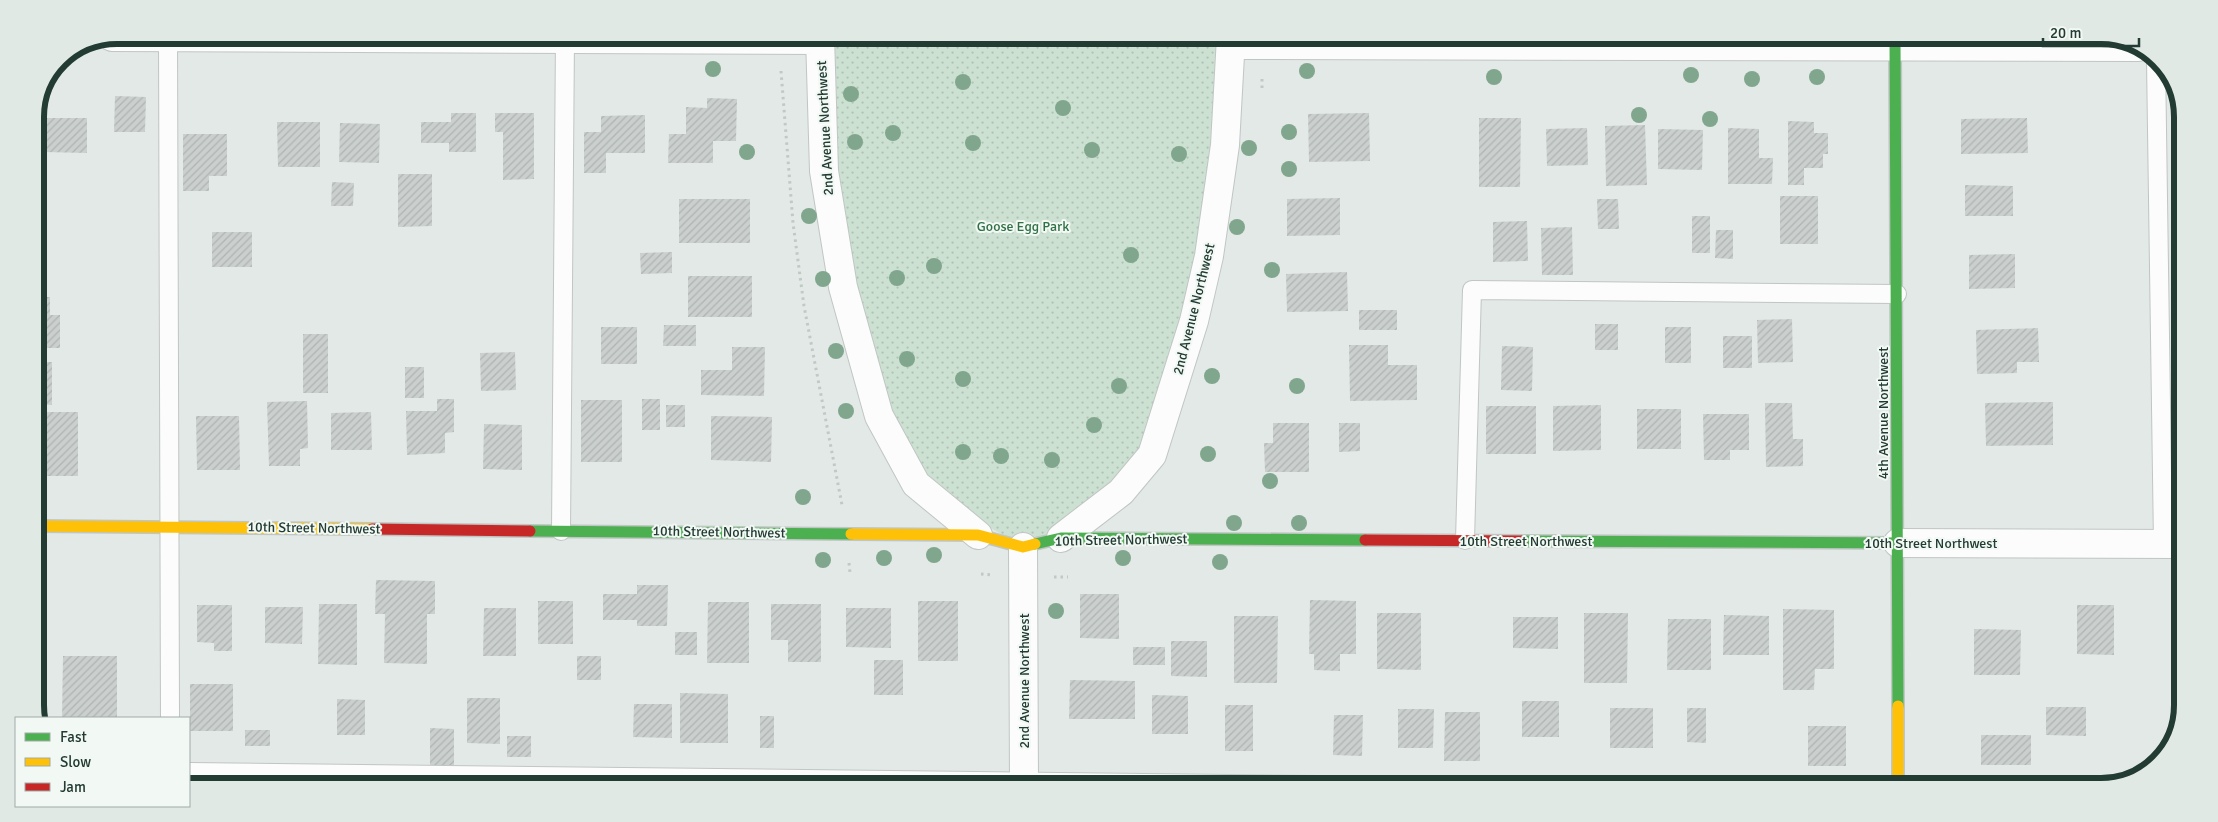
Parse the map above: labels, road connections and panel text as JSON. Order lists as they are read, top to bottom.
{
  "streets": {
    "street": ["2nd Avenue Northwest", "4th Avenue Northwest", "10th Street Northwest"]
  },
  "crossings": [
    ["2nd Avenue Northwest", "10th Street Northwest"],
    ["4th Avenue Northwest", "10th Street Northwest"]
  ],
  "parks": ["Goose Egg Park"],
  "legend": ["Fast", "Slow", "Jam"],
  "scale_bar": "20 m"
}
